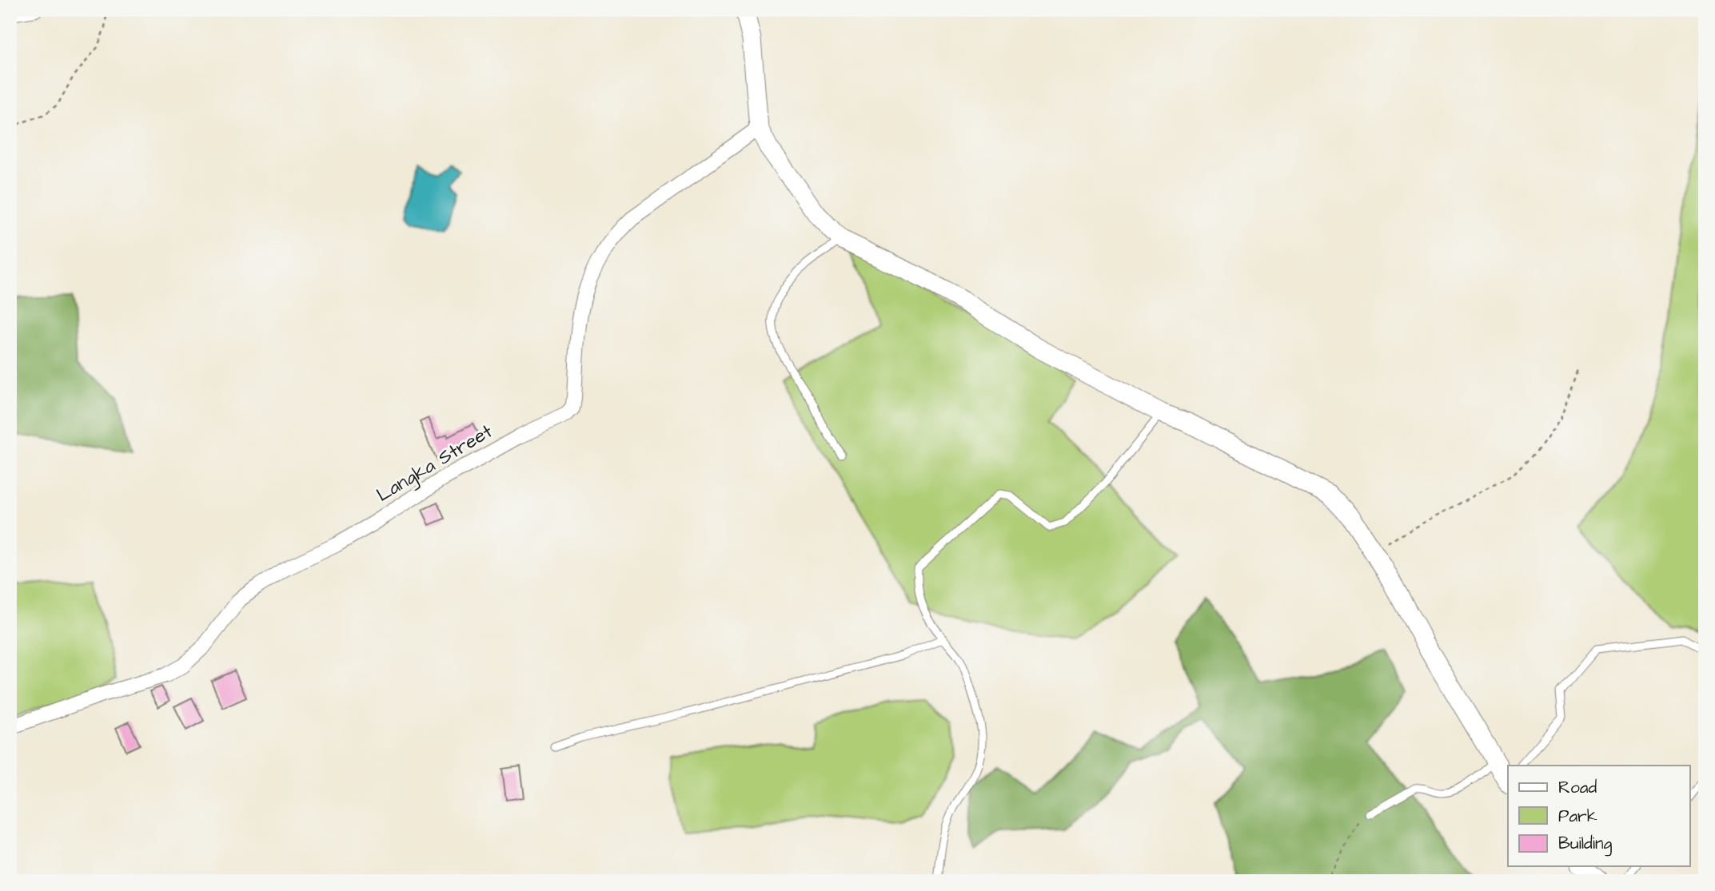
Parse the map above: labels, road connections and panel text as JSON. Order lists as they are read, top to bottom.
{
  "streets": {
    "street": ["Langka Street"]
  },
  "legend": ["Road", "Park", "Building"]
}
